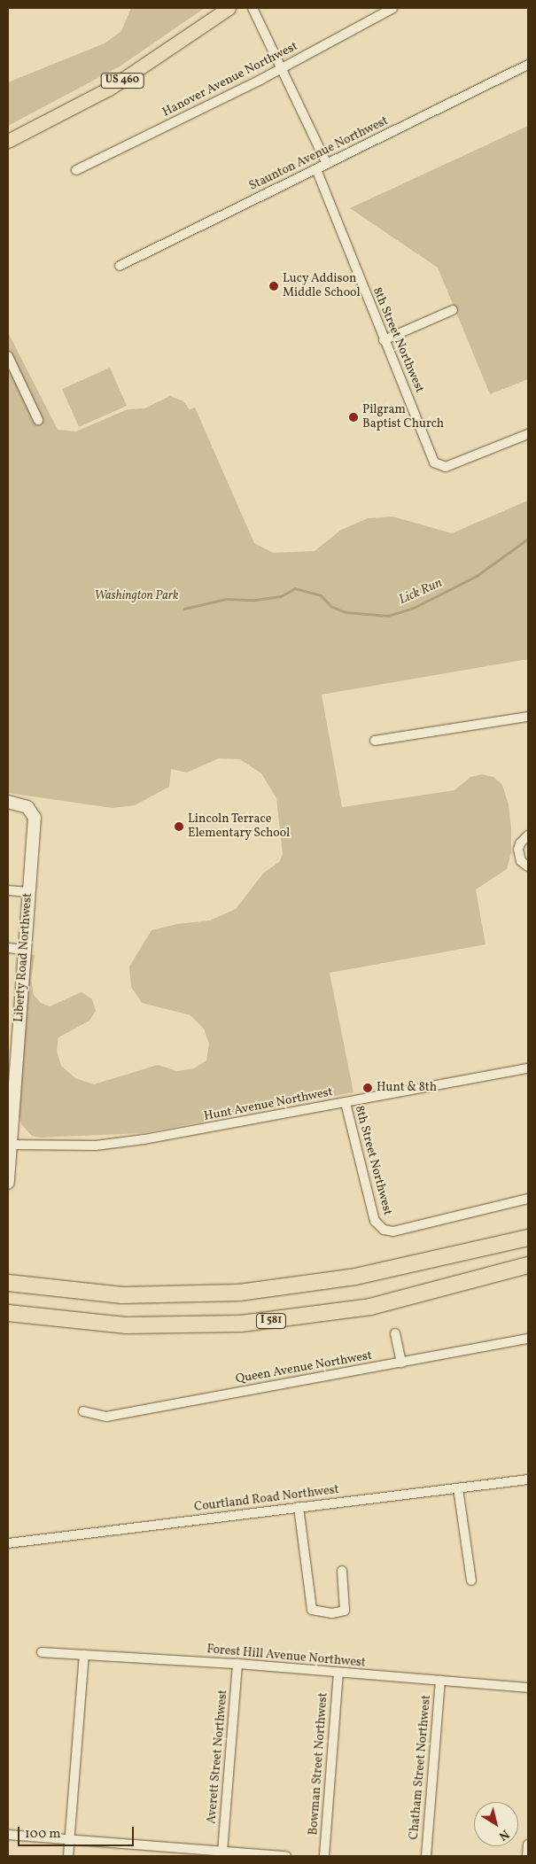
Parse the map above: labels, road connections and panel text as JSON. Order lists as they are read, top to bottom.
{
  "streets": {
    "highway": ["I 581"],
    "main road": ["US 460"],
    "street": [
      "Hanover Avenue Northwest",
      "Staunton Avenue Northwest",
      "8th Street Northwest",
      "Liberty Road Northwest",
      "Hunt Avenue Northwest",
      "Queen Avenue Northwest",
      "Courtland Road Northwest",
      "Forest Hill Avenue Northwest",
      "Averett Street Northwest",
      "Bowman Street Northwest",
      "Chatham Street Northwest"
    ]
  },
  "crossings": [
    ["Staunton Avenue Northwest", "8th Street Northwest"],
    ["8th Street Northwest", "Hunt Avenue Northwest"],
    ["Liberty Road Northwest", "Hunt Avenue Northwest"],
    ["Forest Hill Avenue Northwest", "Averett Street Northwest"],
    ["Forest Hill Avenue Northwest", "Bowman Street Northwest"],
    ["Forest Hill Avenue Northwest", "Chatham Street Northwest"]
  ],
  "water": ["Lick Run"],
  "parks": ["Washington Park"],
  "places": [
    "Lucy Addison Middle School",
    "Pilgram Baptist Church",
    "Lincoln Terrace Elementary School",
    "Hunt & 8th"
  ],
  "scale_bar": "100 m",
  "north": "bottom right"
}
